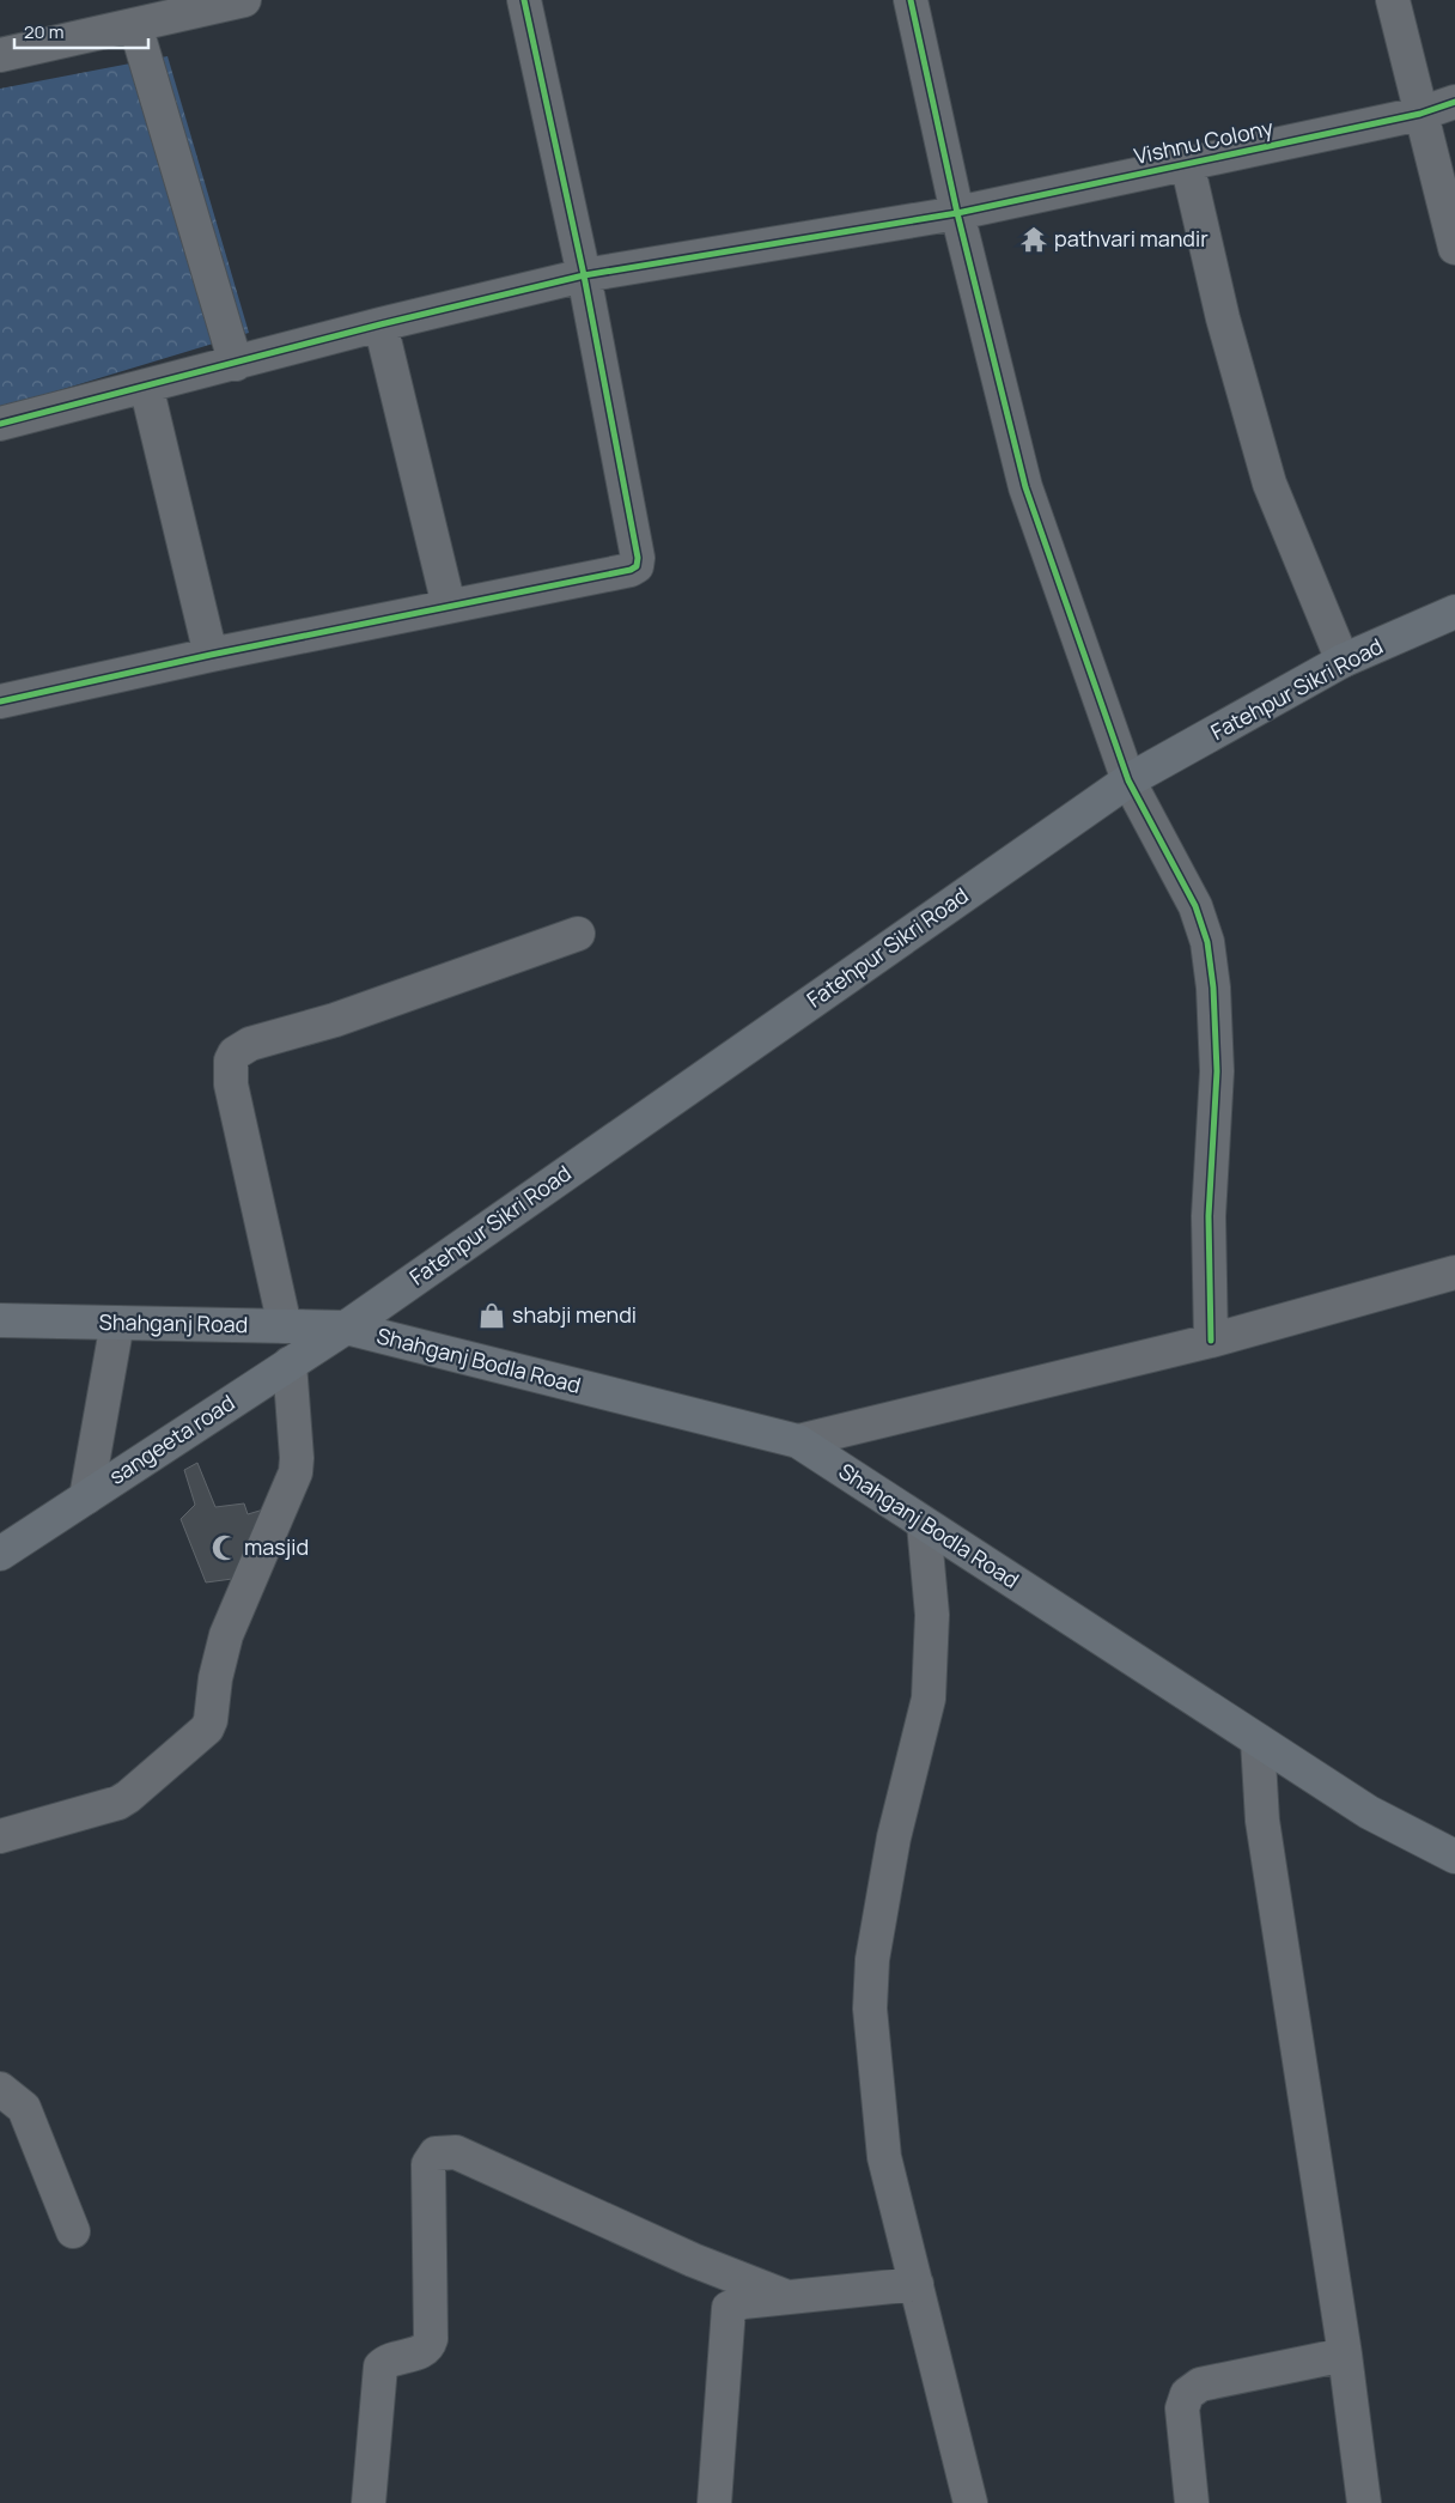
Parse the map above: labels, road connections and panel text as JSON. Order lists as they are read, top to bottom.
{
  "streets": {
    "main road": [
      "Fatehpur Sikri Road",
      "Shahganj Road",
      "Shahganj Bodla Road",
      "sangeeta road"
    ],
    "street": ["Vishnu Colony"]
  },
  "crossings": [
    ["Fatehpur Sikri Road", "Shahganj Road"],
    ["Fatehpur Sikri Road", "Shahganj Bodla Road"],
    ["Fatehpur Sikri Road", "sangeeta road"],
    ["Shahganj Road", "Shahganj Bodla Road"],
    ["Shahganj Road", "sangeeta road"],
    ["Shahganj Bodla Road", "sangeeta road"]
  ],
  "places": {
    "temple": ["pathvari mandir"],
    "shop": ["shabji mendi"],
    "mosque": ["masjid"]
  },
  "scale_bar": "20 m"
}
